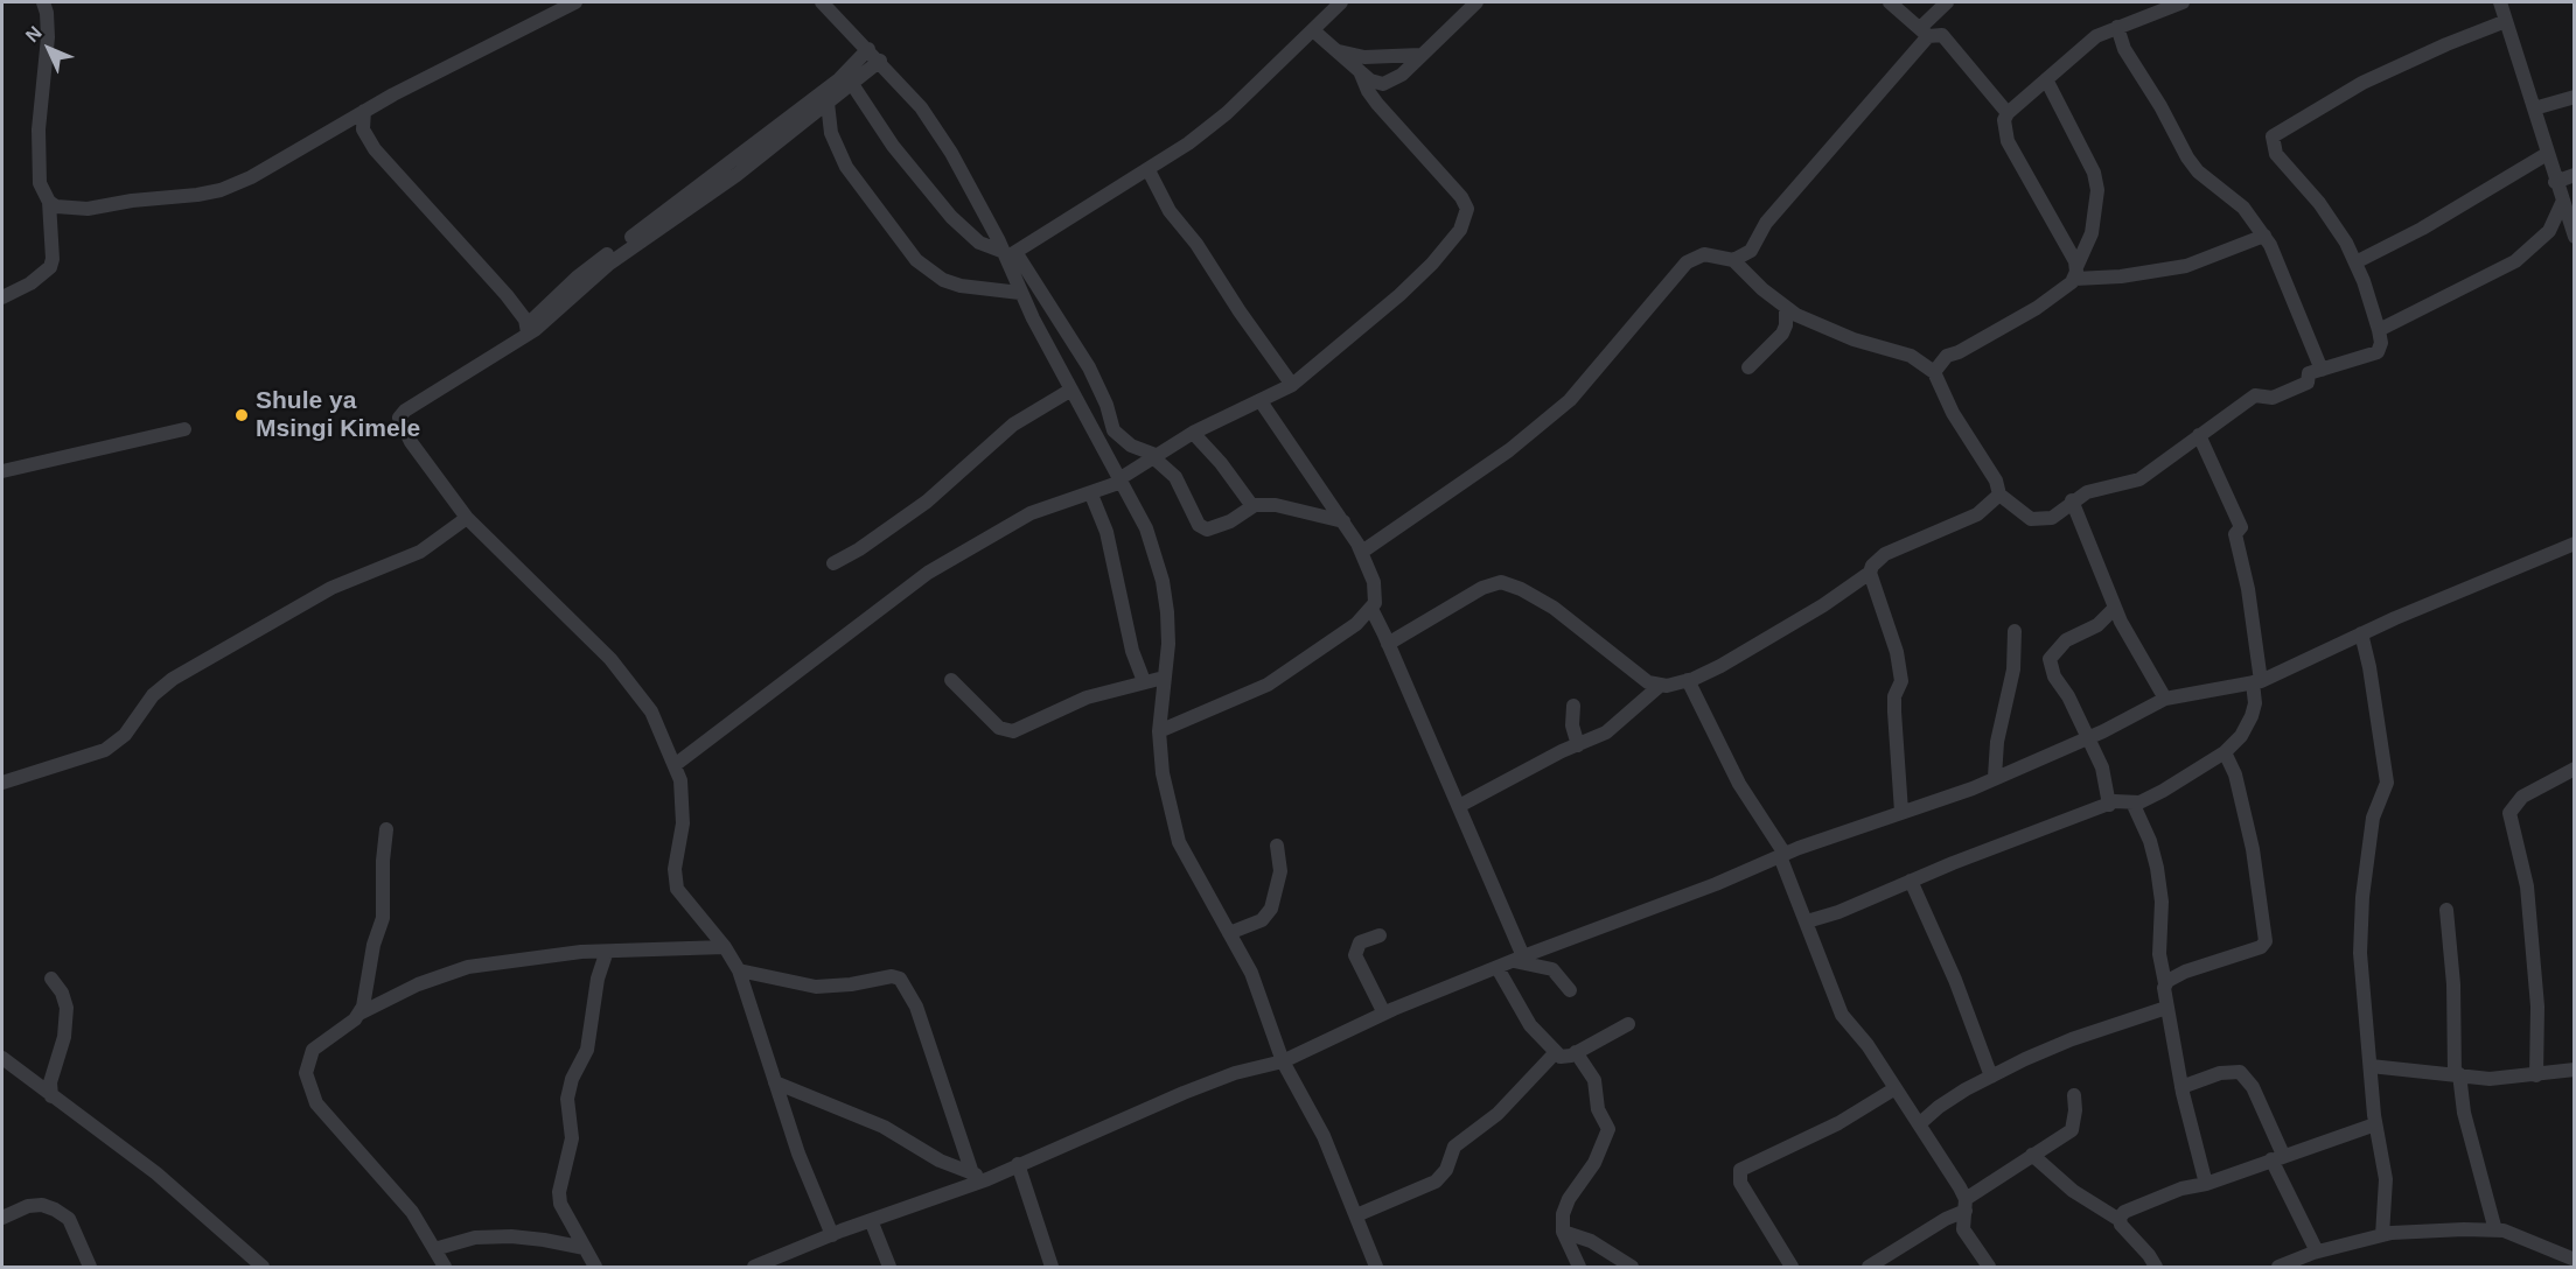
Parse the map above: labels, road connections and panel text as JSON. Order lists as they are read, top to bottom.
{
  "places": ["Shule ya Msingi Kimele"],
  "north": "top left"
}
